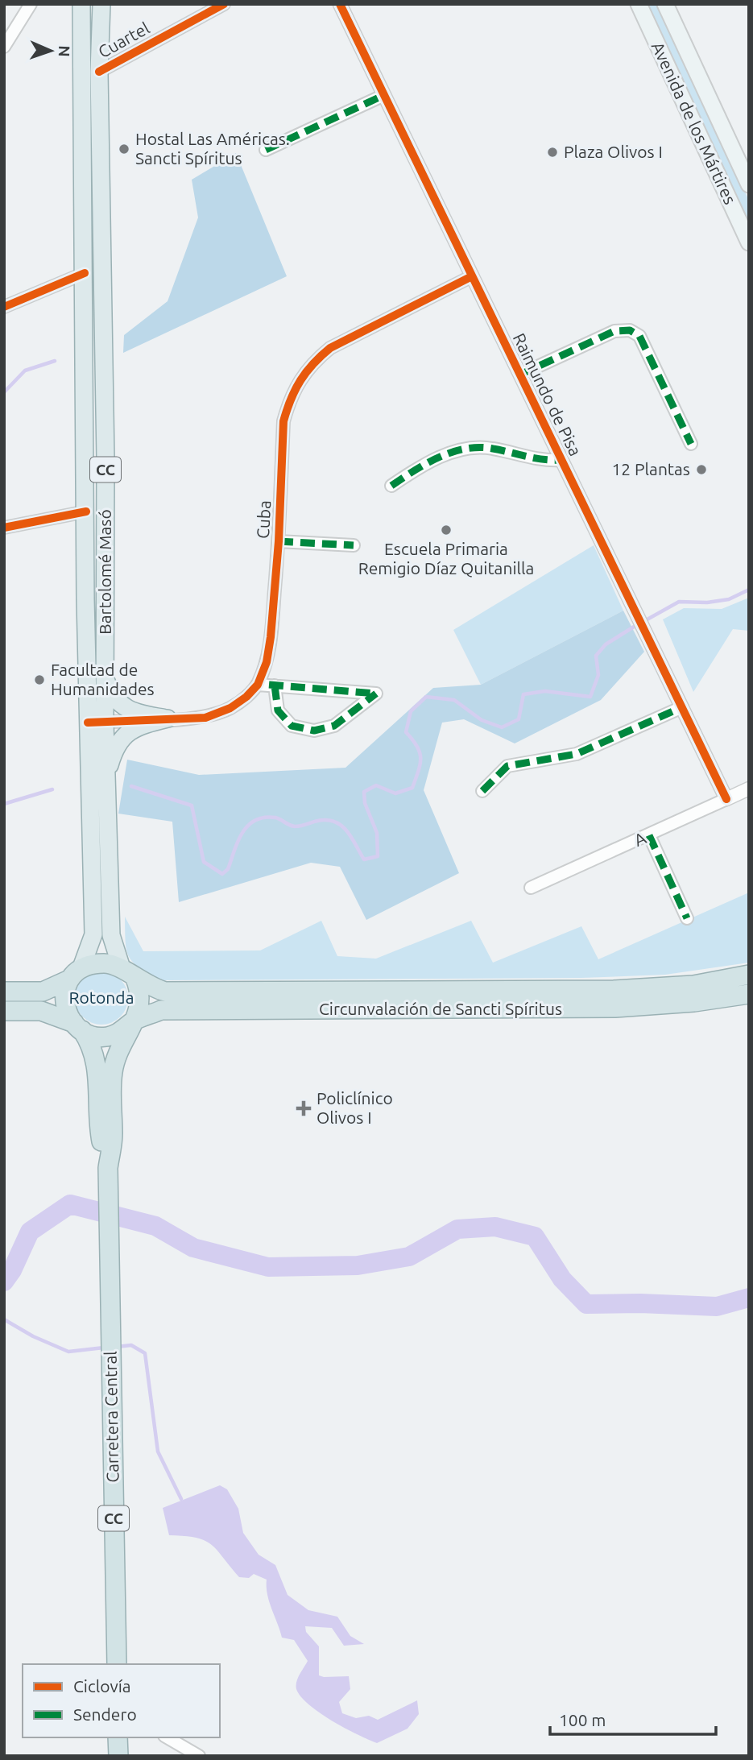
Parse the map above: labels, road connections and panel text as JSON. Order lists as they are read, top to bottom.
{
  "streets": {
    "highway": ["CC", "Circunvalación de Sancti Spíritus", "Carretera Central"],
    "main road": ["Avenida de los Mártires", "Bartolomé Masó"],
    "street": [
      "Cuartel",
      "Raimundo de Pisa",
      "Cuba",
      "A"
    ]
  },
  "crossings": [
    ["Cuartel", "Bartolomé Masó"],
    ["Raimundo de Pisa", "Cuba"],
    ["Raimundo de Pisa", "A"],
    ["CC", "Bartolomé Masó"],
    ["CC", "Circunvalación de Sancti Spíritus"],
    ["CC", "Carretera Central"],
    ["Cuba", "Bartolomé Masó"],
    ["Bartolomé Masó", "Circunvalación de Sancti Spíritus"]
  ],
  "parks": ["Rotonda"],
  "places": {
    "other": [
      "Hostal Las Américas. Sancti Spíritus",
      "Plaza Olivos I",
      "12 Plantas",
      "Escuela Primaria Remigio Díaz Quitanilla",
      "Facultad de Humanidades"
    ],
    "health": ["Policlínico Olivos I"]
  },
  "legend": ["Ciclovía", "Sendero"],
  "scale_bar": "100 m",
  "north": "right"
}
